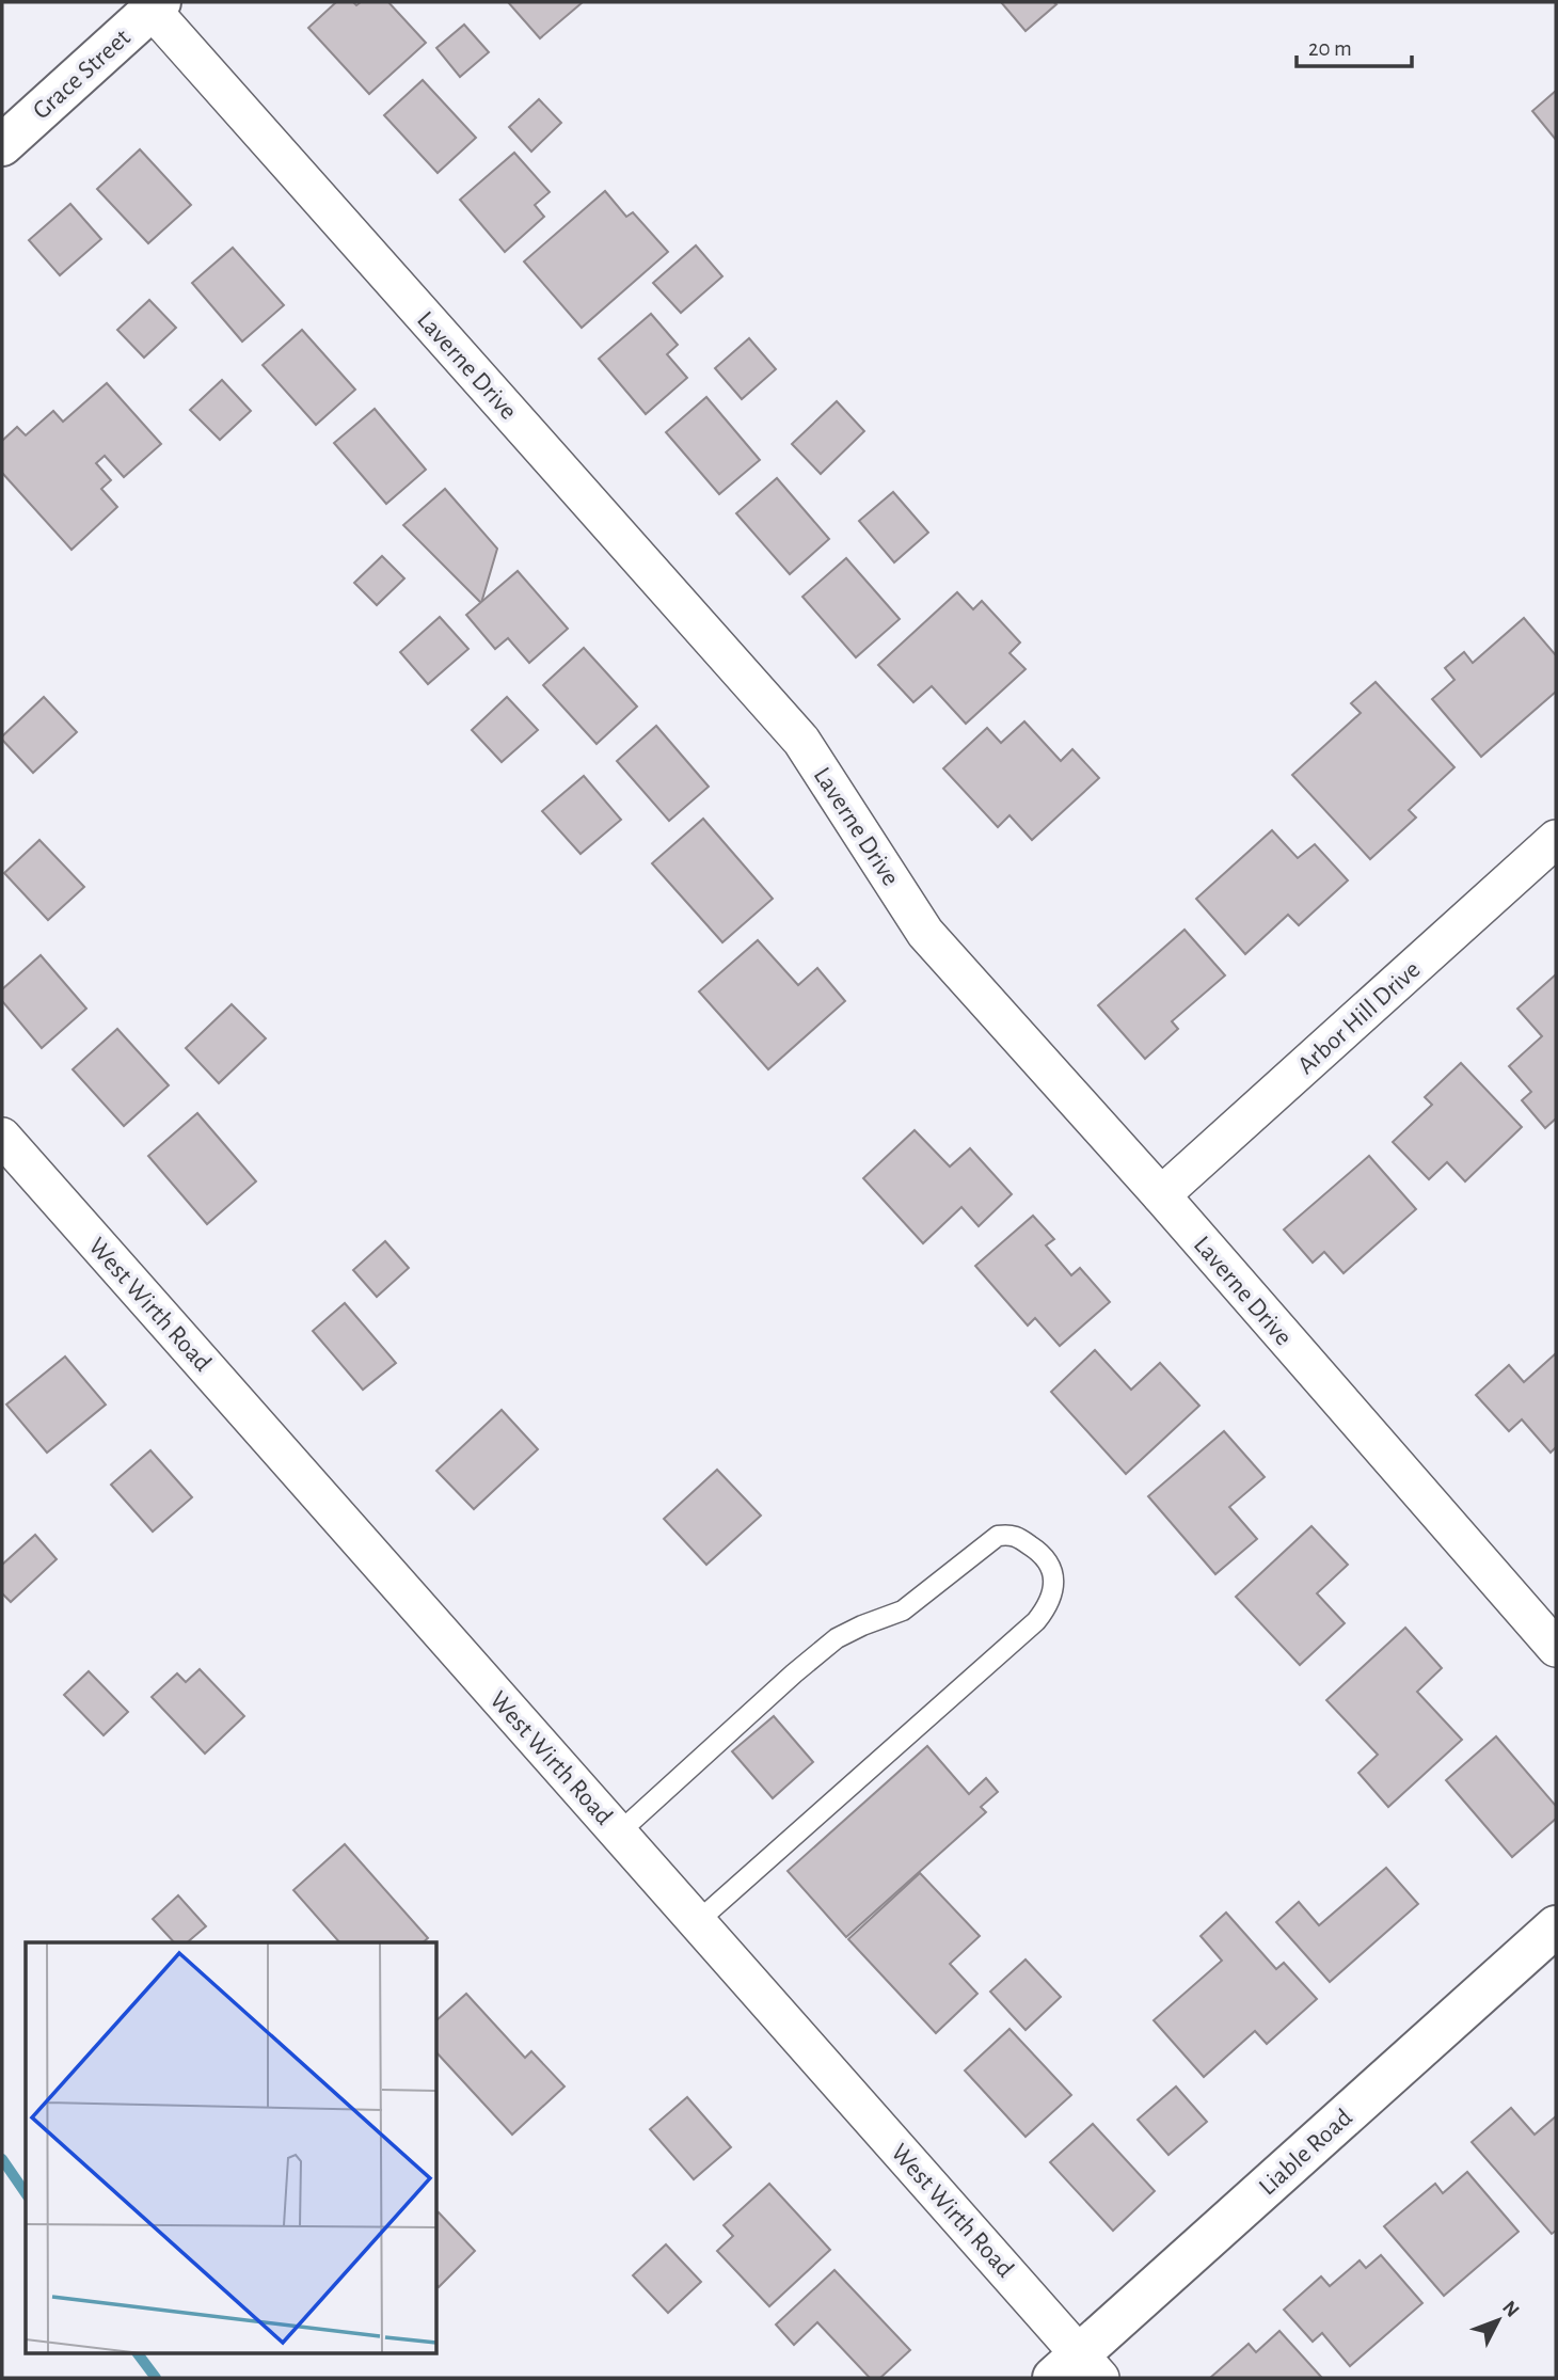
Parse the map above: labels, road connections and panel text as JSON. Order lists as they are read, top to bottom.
{
  "streets": {
    "street": [
      "Grace Street",
      "Laverne Drive",
      "Arbor Hill Drive",
      "West Wirth Road",
      "Liable Road"
    ]
  },
  "crossings": [
    ["Grace Street", "Laverne Drive"],
    ["Laverne Drive", "Arbor Hill Drive"],
    ["West Wirth Road", "Liable Road"]
  ],
  "scale_bar": "20 m",
  "north": "top right"
}
